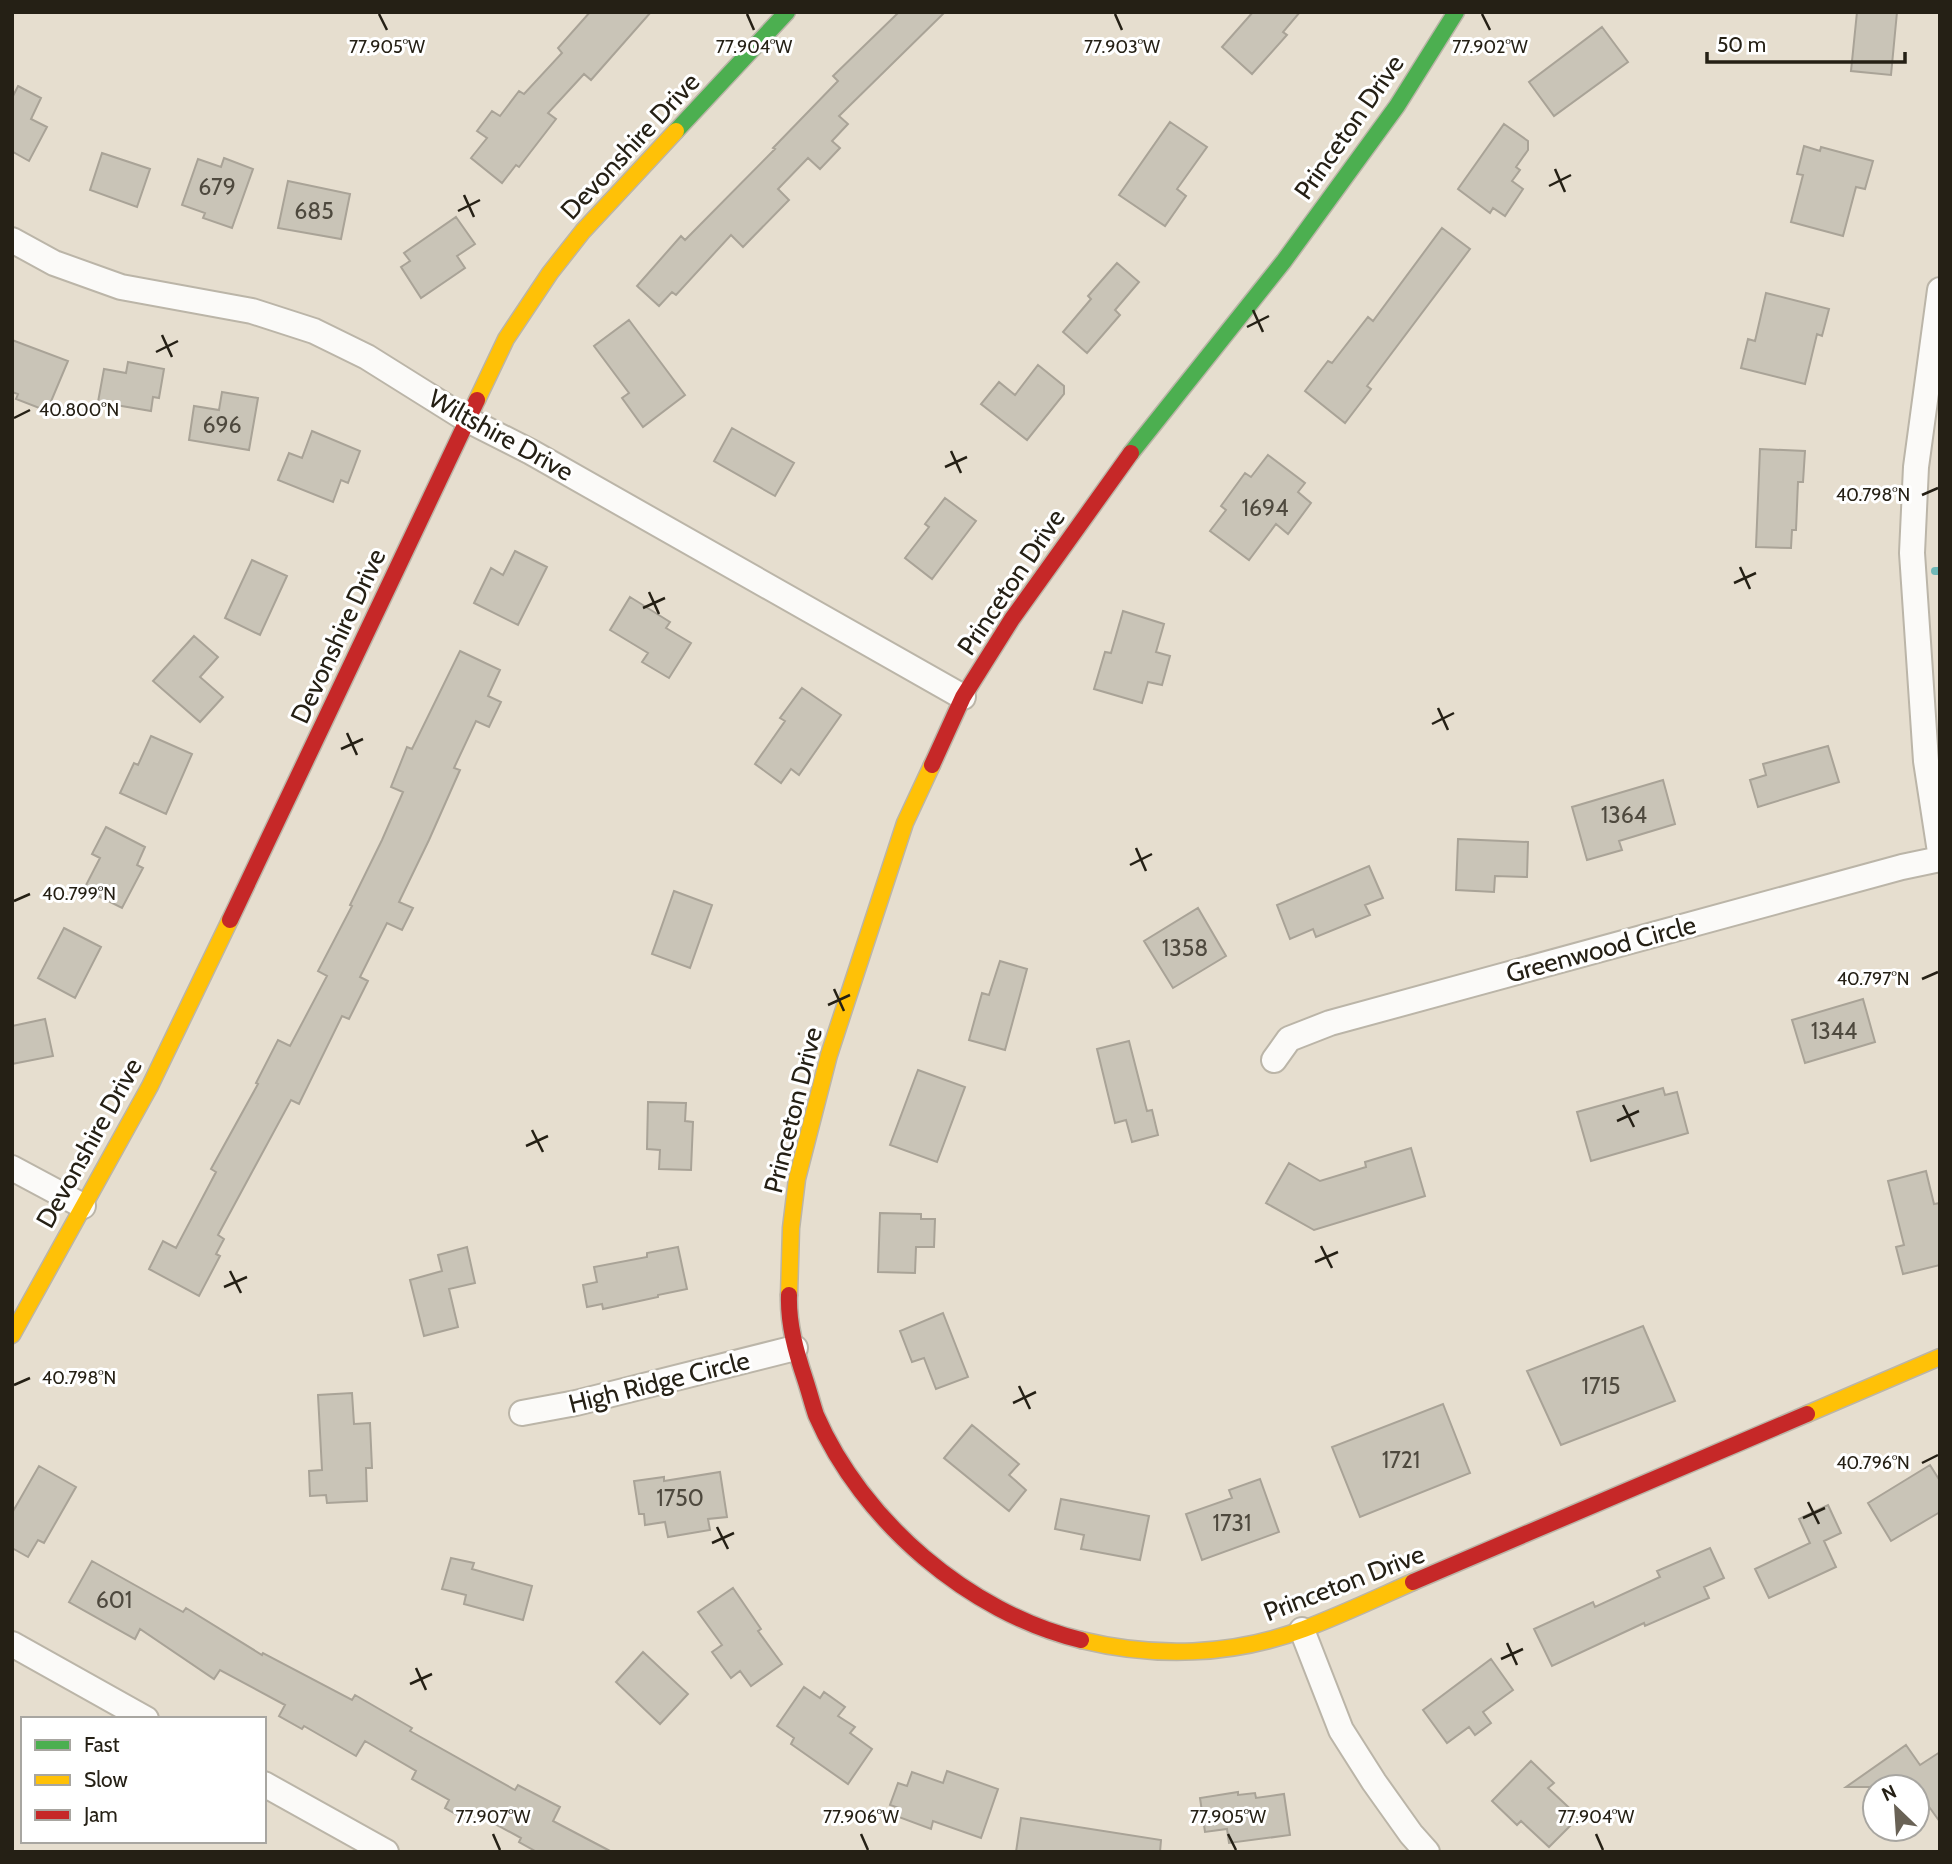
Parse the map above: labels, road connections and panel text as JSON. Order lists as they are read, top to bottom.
{
  "streets": {
    "street": [
      "Princeton Drive",
      "Devonshire Drive",
      "Wiltshire Drive",
      "Greenwood Circle",
      "High Ridge Circle"
    ]
  },
  "crossings": [
    ["Princeton Drive", "Wiltshire Drive"],
    ["Princeton Drive", "High Ridge Circle"],
    ["Devonshire Drive", "Wiltshire Drive"]
  ],
  "house_numbers": [
    "679",
    "685",
    "696",
    "1694",
    "1364",
    "1358",
    "1344",
    "1715",
    "1721",
    "1750",
    "1731",
    "601"
  ],
  "legend": ["Fast", "Slow", "Jam"],
  "scale_bar": "50 m",
  "north": "top left",
  "coordinates": [
    "77.904°W",
    "77.902°W",
    "77.905°W",
    "77.903°W",
    "40.800°N",
    "40.798°N",
    "40.799°N",
    "40.797°N",
    "40.796°N",
    "77.907°W",
    "77.906°W"
  ]
}
